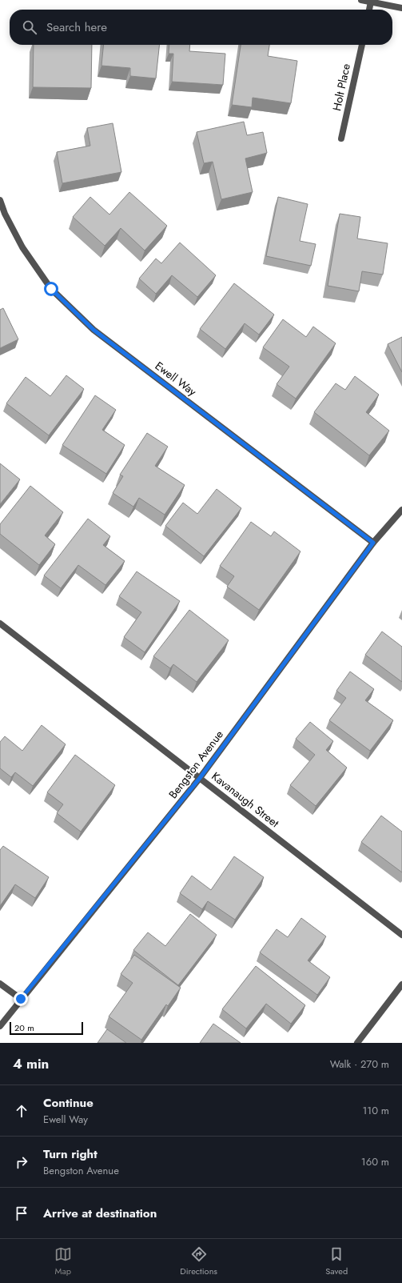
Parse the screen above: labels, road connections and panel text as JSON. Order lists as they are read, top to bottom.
{
  "streets": {
    "street": [
      "Holt Place",
      "Ewell Way",
      "Bengston Avenue",
      "Kavanaugh Street"
    ]
  },
  "crossings": [
    ["Ewell Way", "Bengston Avenue"],
    ["Bengston Avenue", "Kavanaugh Street"]
  ],
  "scale_bar": "20 m",
  "page": {
    "search": "Search here",
    "scale": "20 m",
    "heading": ["4 min", "Walk · 270 m"],
    "list": [
      ["Continue", "Ewell Way", "110 m"],
      ["Turn right", "Bengston Avenue", "160 m"],
      "Arrive at destination"
    ],
    "nav": ["Map", "Directions", "Saved"]
  }
}
